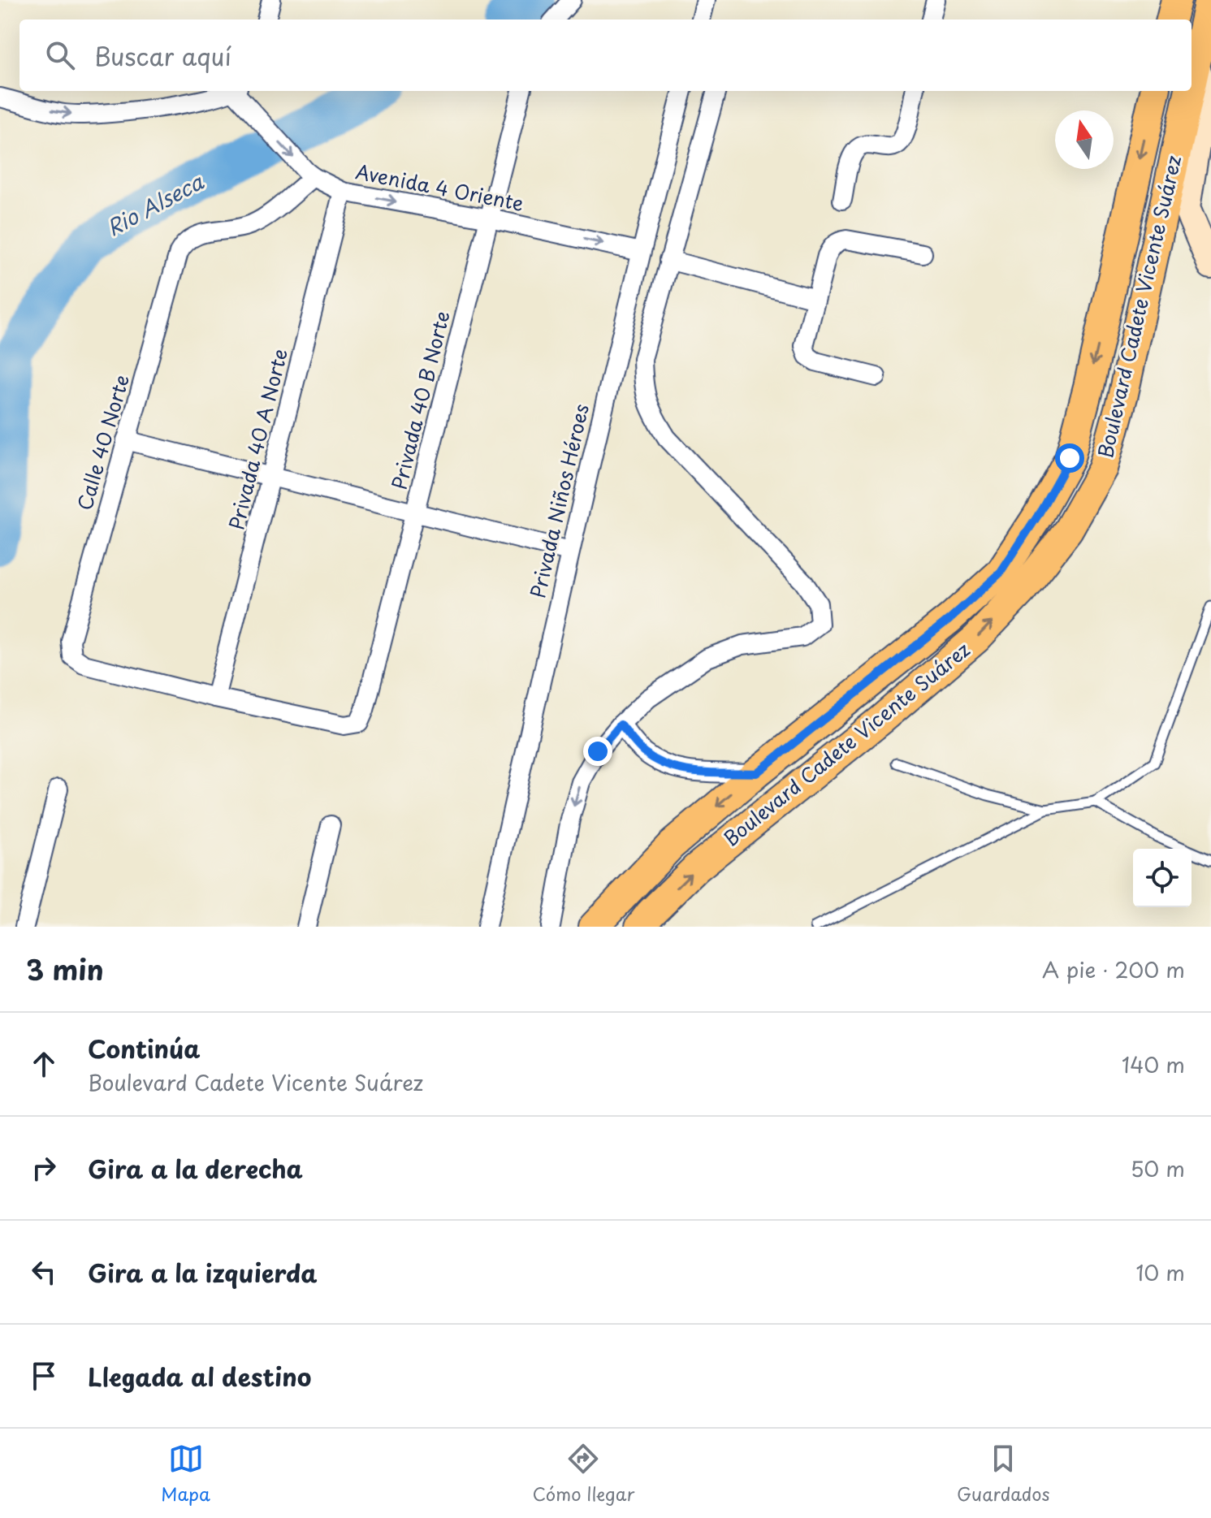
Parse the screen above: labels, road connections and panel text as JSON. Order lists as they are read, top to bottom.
{
  "streets": {
    "main road": ["Boulevard Cadete Vicente Suárez"],
    "street": [
      "Avenida 4 Oriente",
      "Privada 40 B Norte",
      "Privada 40 A Norte",
      "Calle 40 Norte",
      "Privada Niños Héroes"
    ]
  },
  "crossings": [
    ["Avenida 4 Oriente", "Privada 40 B Norte"],
    ["Avenida 4 Oriente", "Privada 40 A Norte"],
    ["Avenida 4 Oriente", "Calle 40 Norte"],
    ["Avenida 4 Oriente", "Privada Niños Héroes"],
    ["Privada 40 B Norte", "Privada 40 A Norte"],
    ["Privada 40 B Norte", "Calle 40 Norte"],
    ["Privada 40 A Norte", "Calle 40 Norte"]
  ],
  "one_way": ["Avenida 4 Oriente"],
  "water": ["Rio Alseca"],
  "north": "top",
  "page": {
    "search": "Buscar aquí",
    "heading": ["3 min", "A pie · 200 m"],
    "list": [
      ["Continúa", "Boulevard Cadete Vicente Suárez", "140 m"],
      ["Gira a la derecha", "50 m"],
      ["Gira a la izquierda", "10 m"],
      "Llegada al destino"
    ],
    "nav": ["Mapa", "Cómo llegar", "Guardados"]
  }
}
